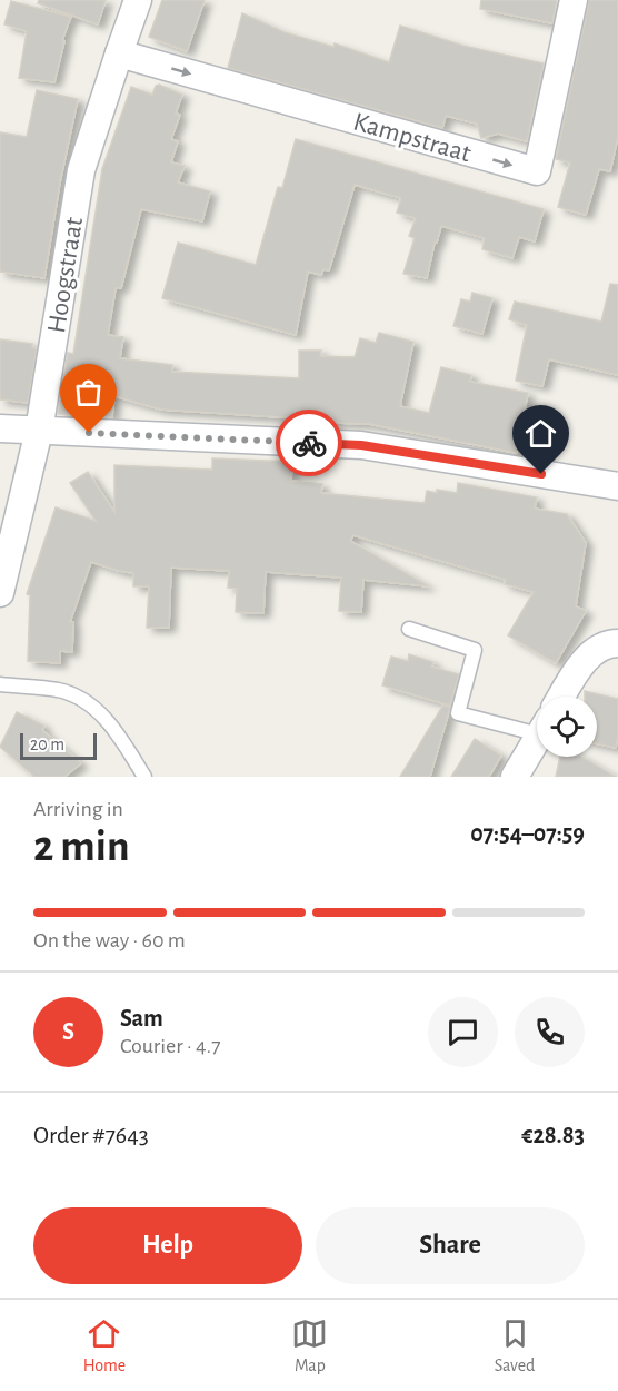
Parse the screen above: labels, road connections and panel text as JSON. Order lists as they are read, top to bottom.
{
  "streets": {
    "street": ["Kampstraat", "Hoogstraat"]
  },
  "crossings": [
    ["Kampstraat", "Hoogstraat"]
  ],
  "scale_bar": "20 m",
  "page": {
    "scale": "20 m",
    "heading": ["2 min", "Arriving in", "07:54–07:59"],
    "panel": [
      "Sam",
      "Courier · 4.7",
      "Order #7643",
      "€28.83"
    ],
    "bar": "On the way · 60 m",
    "round": "S",
    "buttons": ["Help", "Share"],
    "tabs": ["Home", "Map", "Saved"]
  }
}
